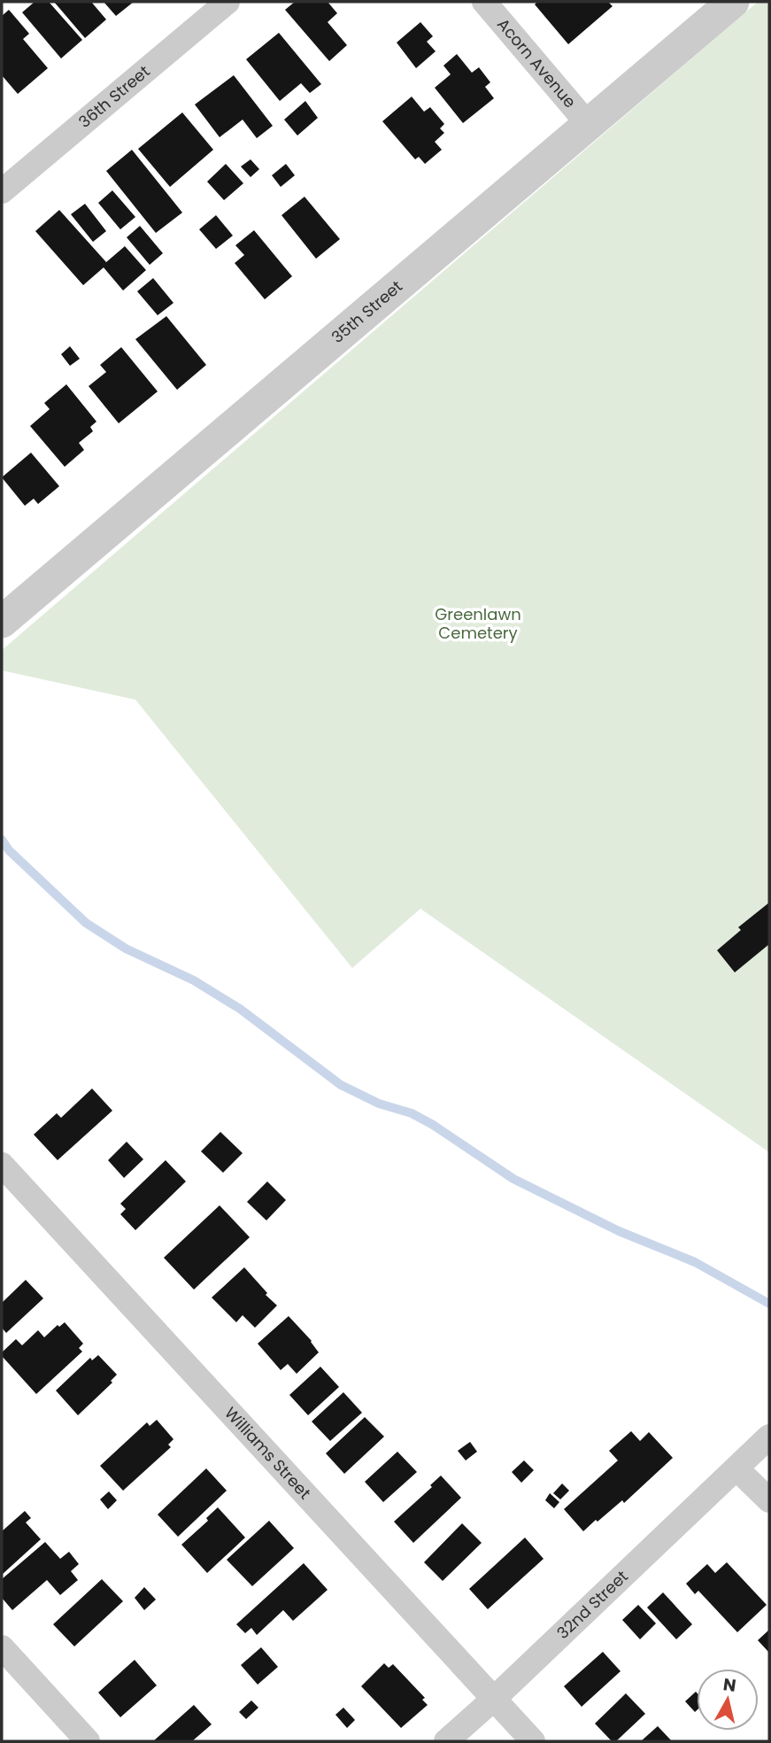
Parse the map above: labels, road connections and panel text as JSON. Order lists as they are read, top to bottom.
{
  "streets": {
    "street": [
      "Acorn Avenue",
      "36th Street",
      "35th Street",
      "Williams Street",
      "32nd Street"
    ]
  },
  "crossings": [
    ["Acorn Avenue", "35th Street"],
    ["Williams Street", "32nd Street"]
  ],
  "parks": ["Greenlawn Cemetery"],
  "north": "top"
}
